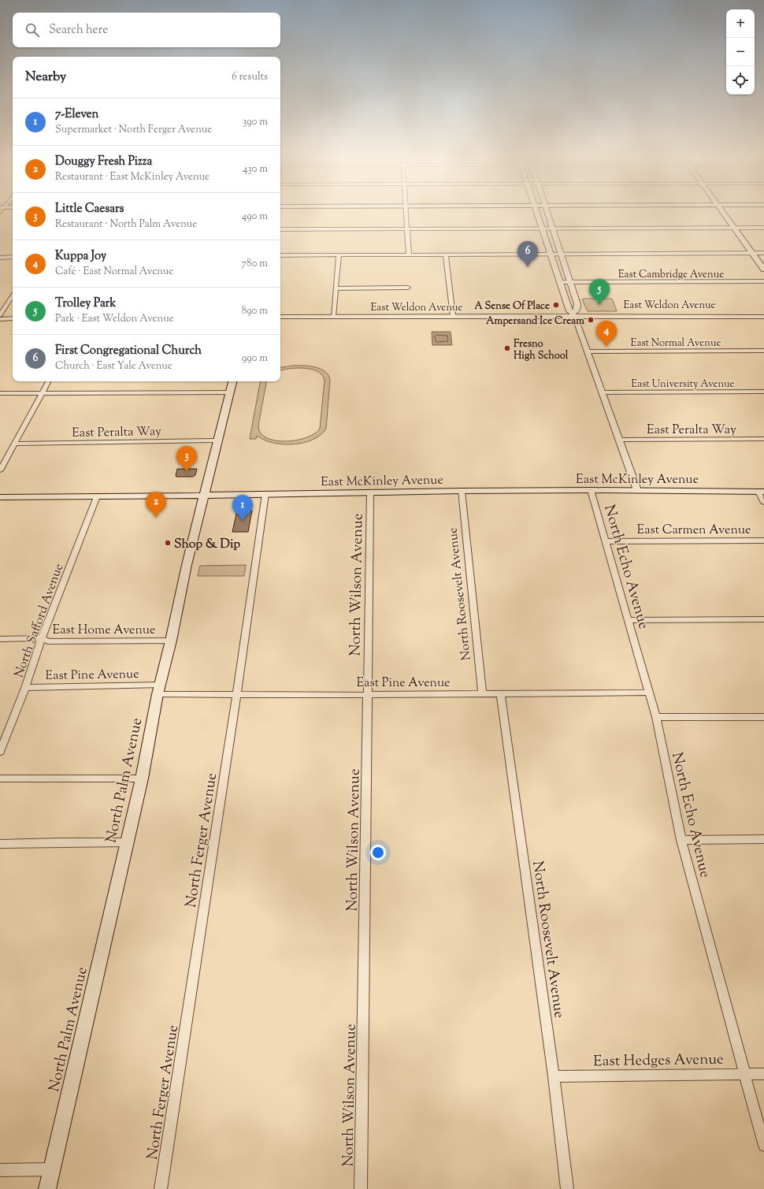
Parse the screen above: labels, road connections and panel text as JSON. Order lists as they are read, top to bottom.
{
  "streets": {
    "main road": ["East McKinley Avenue", "North Palm Avenue"],
    "street": [
      "East Cambridge Avenue",
      "East Weldon Avenue",
      "East Normal Avenue",
      "East University Avenue",
      "East Peralta Way",
      "East Carmen Avenue",
      "North Echo Avenue",
      "North Wilson Avenue",
      "North Roosevelt Avenue",
      "North Safford Avenue",
      "East Home Avenue",
      "East Pine Avenue",
      "North Ferger Avenue",
      "East Hedges Avenue"
    ]
  },
  "crossings": [
    ["East Peralta Way", "North Palm Avenue"],
    ["East McKinley Avenue", "North Echo Avenue"],
    ["East McKinley Avenue", "North Wilson Avenue"],
    ["East McKinley Avenue", "North Roosevelt Avenue"],
    ["East McKinley Avenue", "North Safford Avenue"],
    ["East McKinley Avenue", "North Palm Avenue"],
    ["East McKinley Avenue", "North Ferger Avenue"],
    ["East Carmen Avenue", "North Echo Avenue"],
    ["North Echo Avenue", "East Pine Avenue"],
    ["North Echo Avenue", "East Hedges Avenue"],
    ["North Wilson Avenue", "East Pine Avenue"],
    ["North Roosevelt Avenue", "East Pine Avenue"],
    ["North Roosevelt Avenue", "East Hedges Avenue"],
    ["North Safford Avenue", "East Home Avenue"],
    ["North Safford Avenue", "East Pine Avenue"],
    ["East Home Avenue", "North Palm Avenue"],
    ["East Pine Avenue", "North Palm Avenue"],
    ["East Pine Avenue", "North Ferger Avenue"]
  ],
  "places": [
    "A Sense Of Place",
    "Ampersand Ice Cream",
    "Fresno High School",
    "Shop & Dip"
  ],
  "page": {
    "map_buttons": ["+", "−"],
    "search": "Search here",
    "heading": ["Nearby", "6 results"],
    "list": [
      {
        "mark": "1",
        "name": "7-Eleven",
        "note": "Supermarket · North Ferger Avenue",
        "value": "390 m"
      },
      {
        "mark": "2",
        "name": "Douggy Fresh Pizza",
        "note": "Restaurant · East McKinley Avenue",
        "value": "430 m"
      },
      {
        "mark": "3",
        "name": "Little Caesars",
        "note": "Restaurant · North Palm Avenue",
        "value": "490 m"
      },
      {
        "mark": "4",
        "name": "Kuppa Joy",
        "note": "Café · East Normal Avenue",
        "value": "780 m"
      },
      {
        "mark": "5",
        "name": "Trolley Park",
        "note": "Park · East Weldon Avenue",
        "value": "890 m"
      },
      {
        "mark": "6",
        "name": "First Congregational Church",
        "note": "Church · East Yale Avenue",
        "value": "990 m"
      }
    ],
    "pins": [
      "6",
      "5",
      "4",
      "3",
      "2",
      "1"
    ]
  }
}
